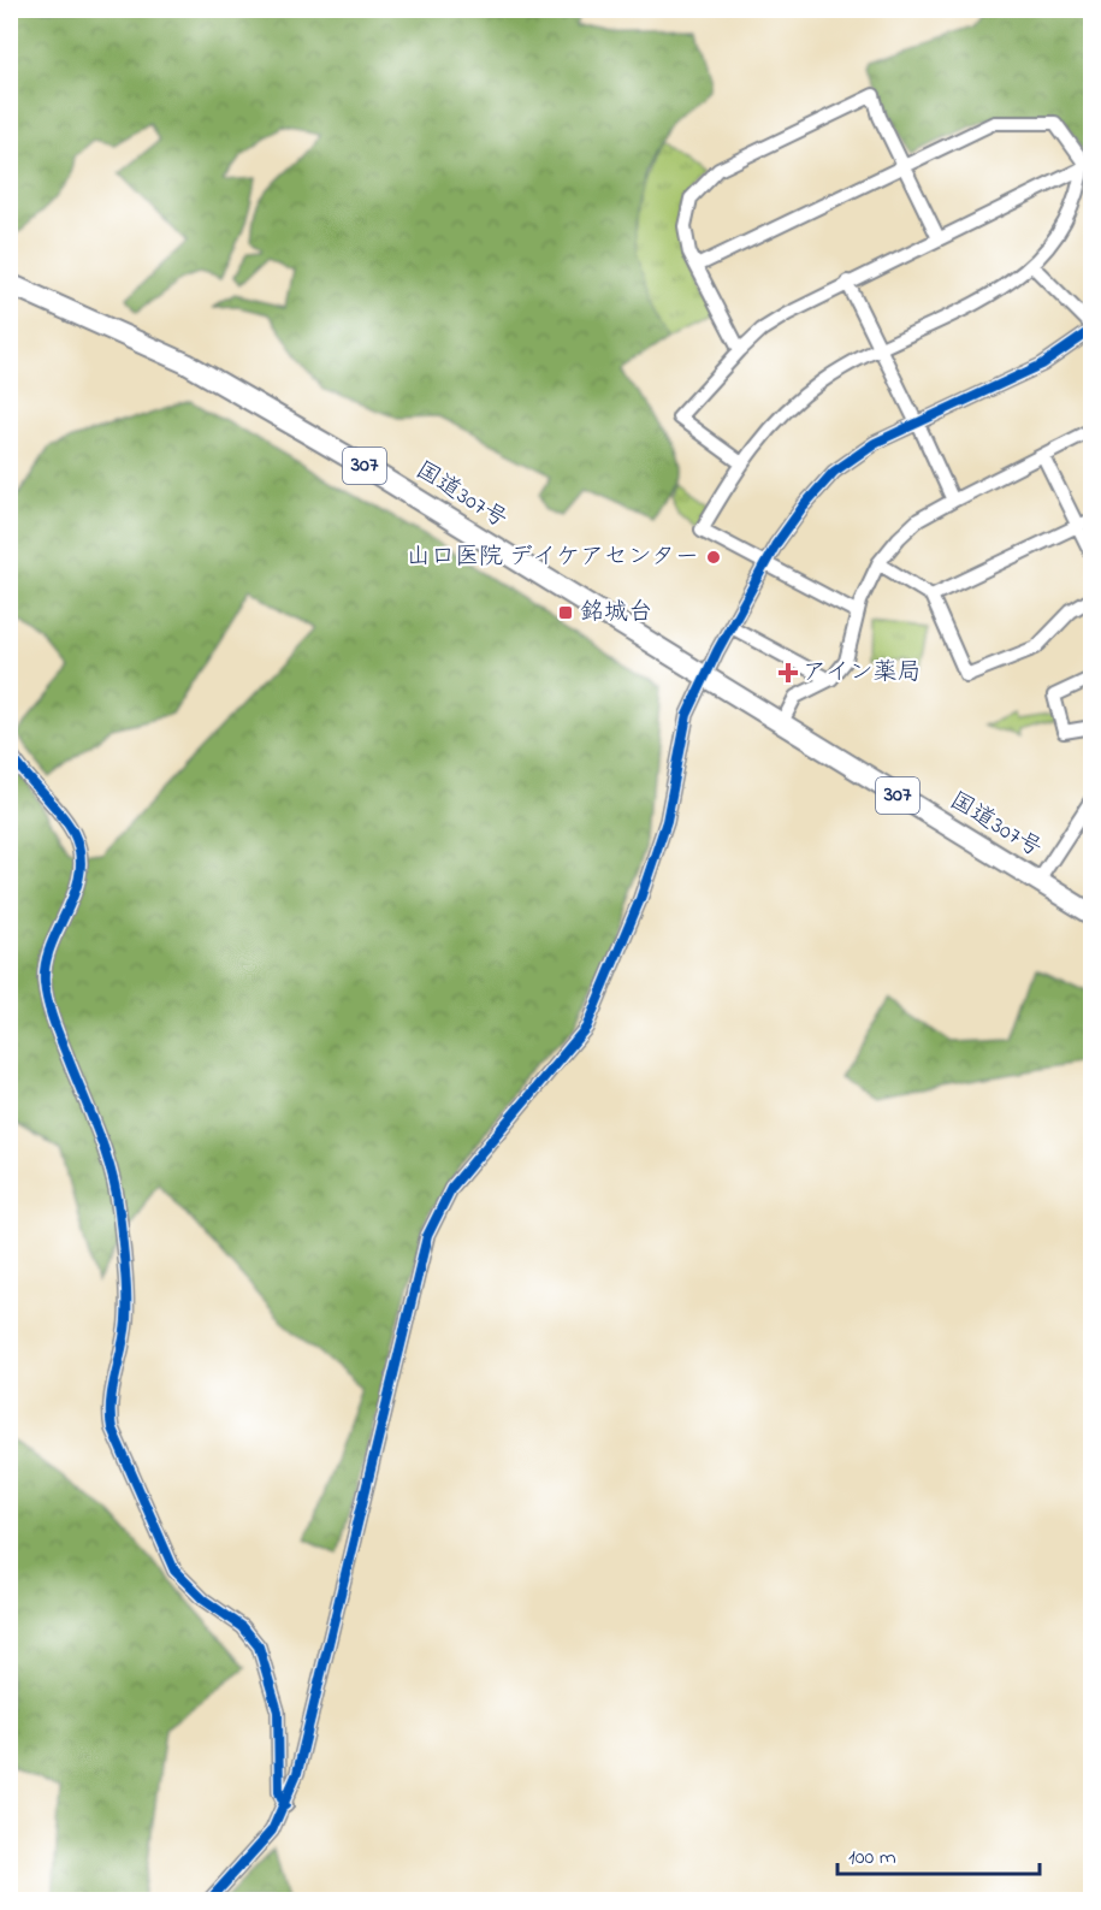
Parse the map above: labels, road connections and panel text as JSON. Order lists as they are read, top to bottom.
{
  "streets": {
    "highway": ["307", "国道307号"]
  },
  "places": {
    "other": ["山口医院 デイケアセンター"],
    "transit": ["銘城台"],
    "health": ["アイン薬局"]
  },
  "scale_bar": "100 m"
}
